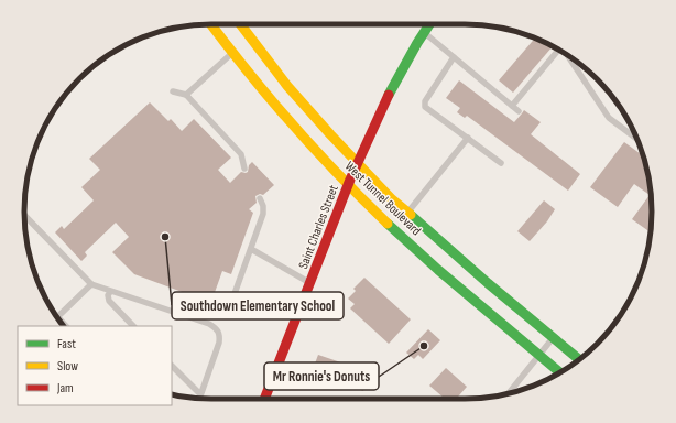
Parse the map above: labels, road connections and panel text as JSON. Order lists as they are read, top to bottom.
{
  "streets": {
    "main road": ["West Tunnel Boulevard", "Saint Charles Street"]
  },
  "crossings": [
    ["West Tunnel Boulevard", "Saint Charles Street"]
  ],
  "places": ["Southdown Elementary School", "Mr Ronnie's Donuts"],
  "legend": ["Fast", "Slow", "Jam"]
}
